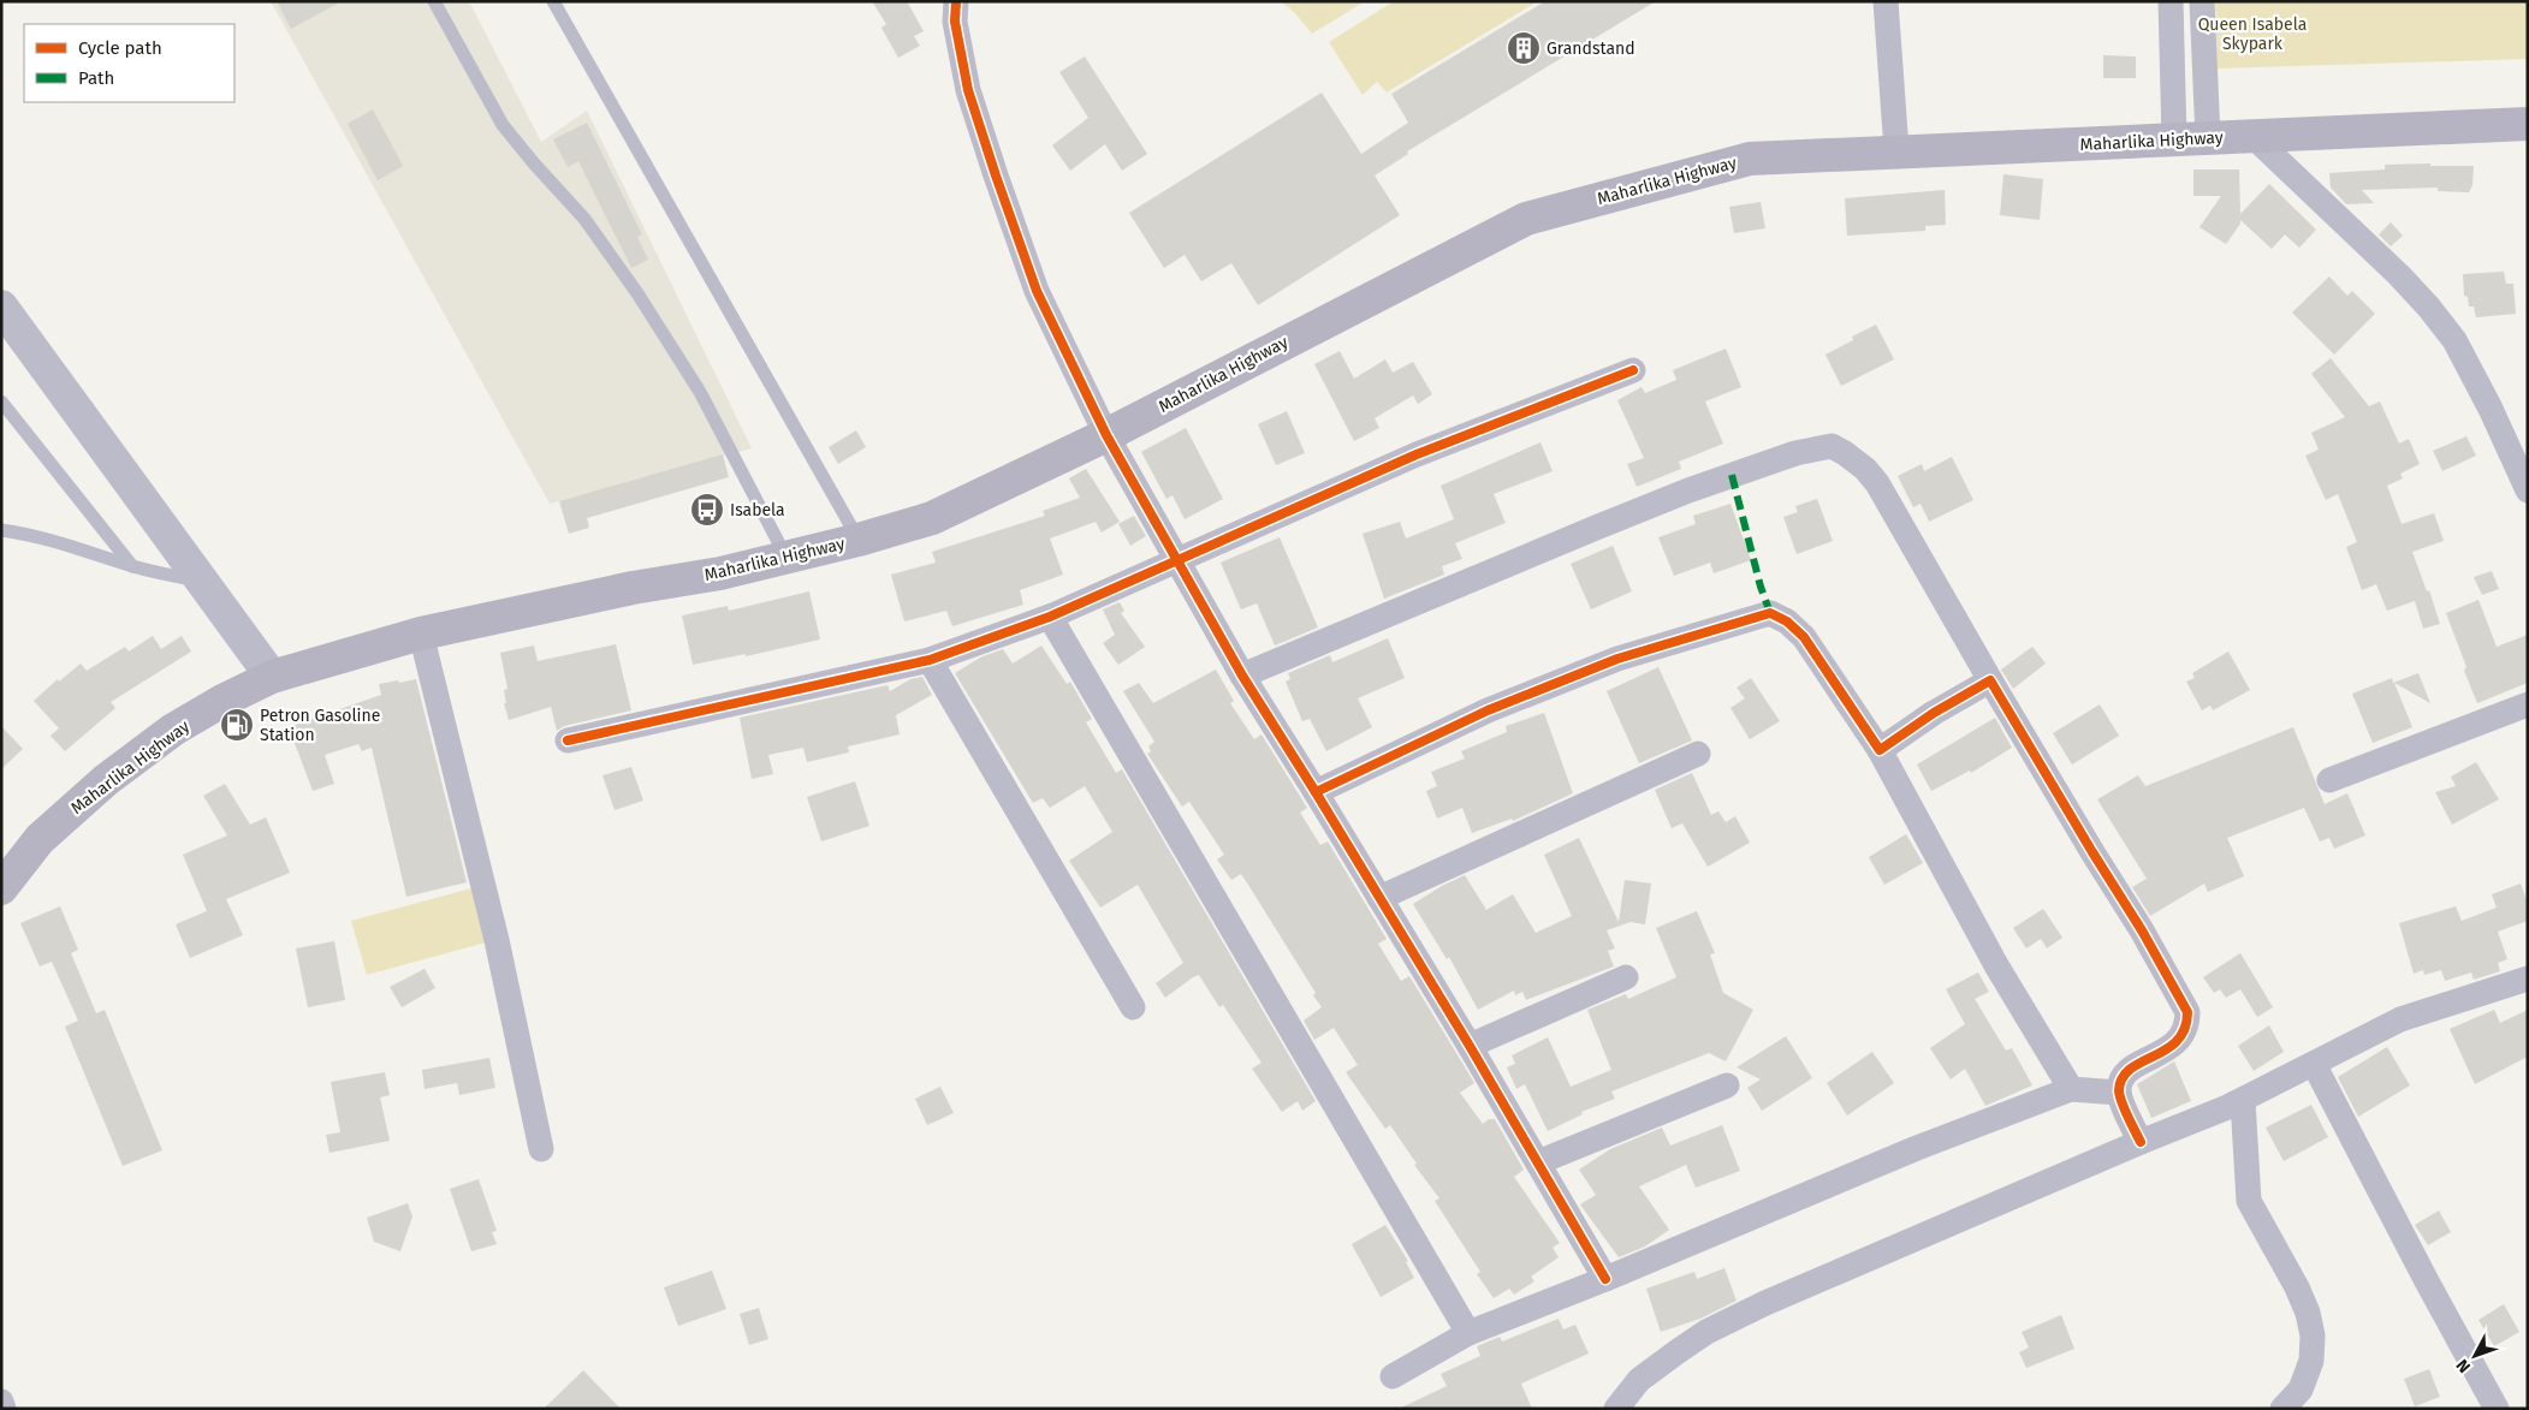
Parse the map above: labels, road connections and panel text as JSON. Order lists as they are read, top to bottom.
{
  "streets": {
    "highway": ["Maharlika Highway"]
  },
  "parks": ["Queen Isabela Skypark"],
  "places": {
    "building": ["Grandstand"],
    "bus stop": ["Isabela"],
    "fuel station": ["Petron Gasoline Station"]
  },
  "legend": ["Cycle path", "Path"],
  "north": "bottom left"
}
